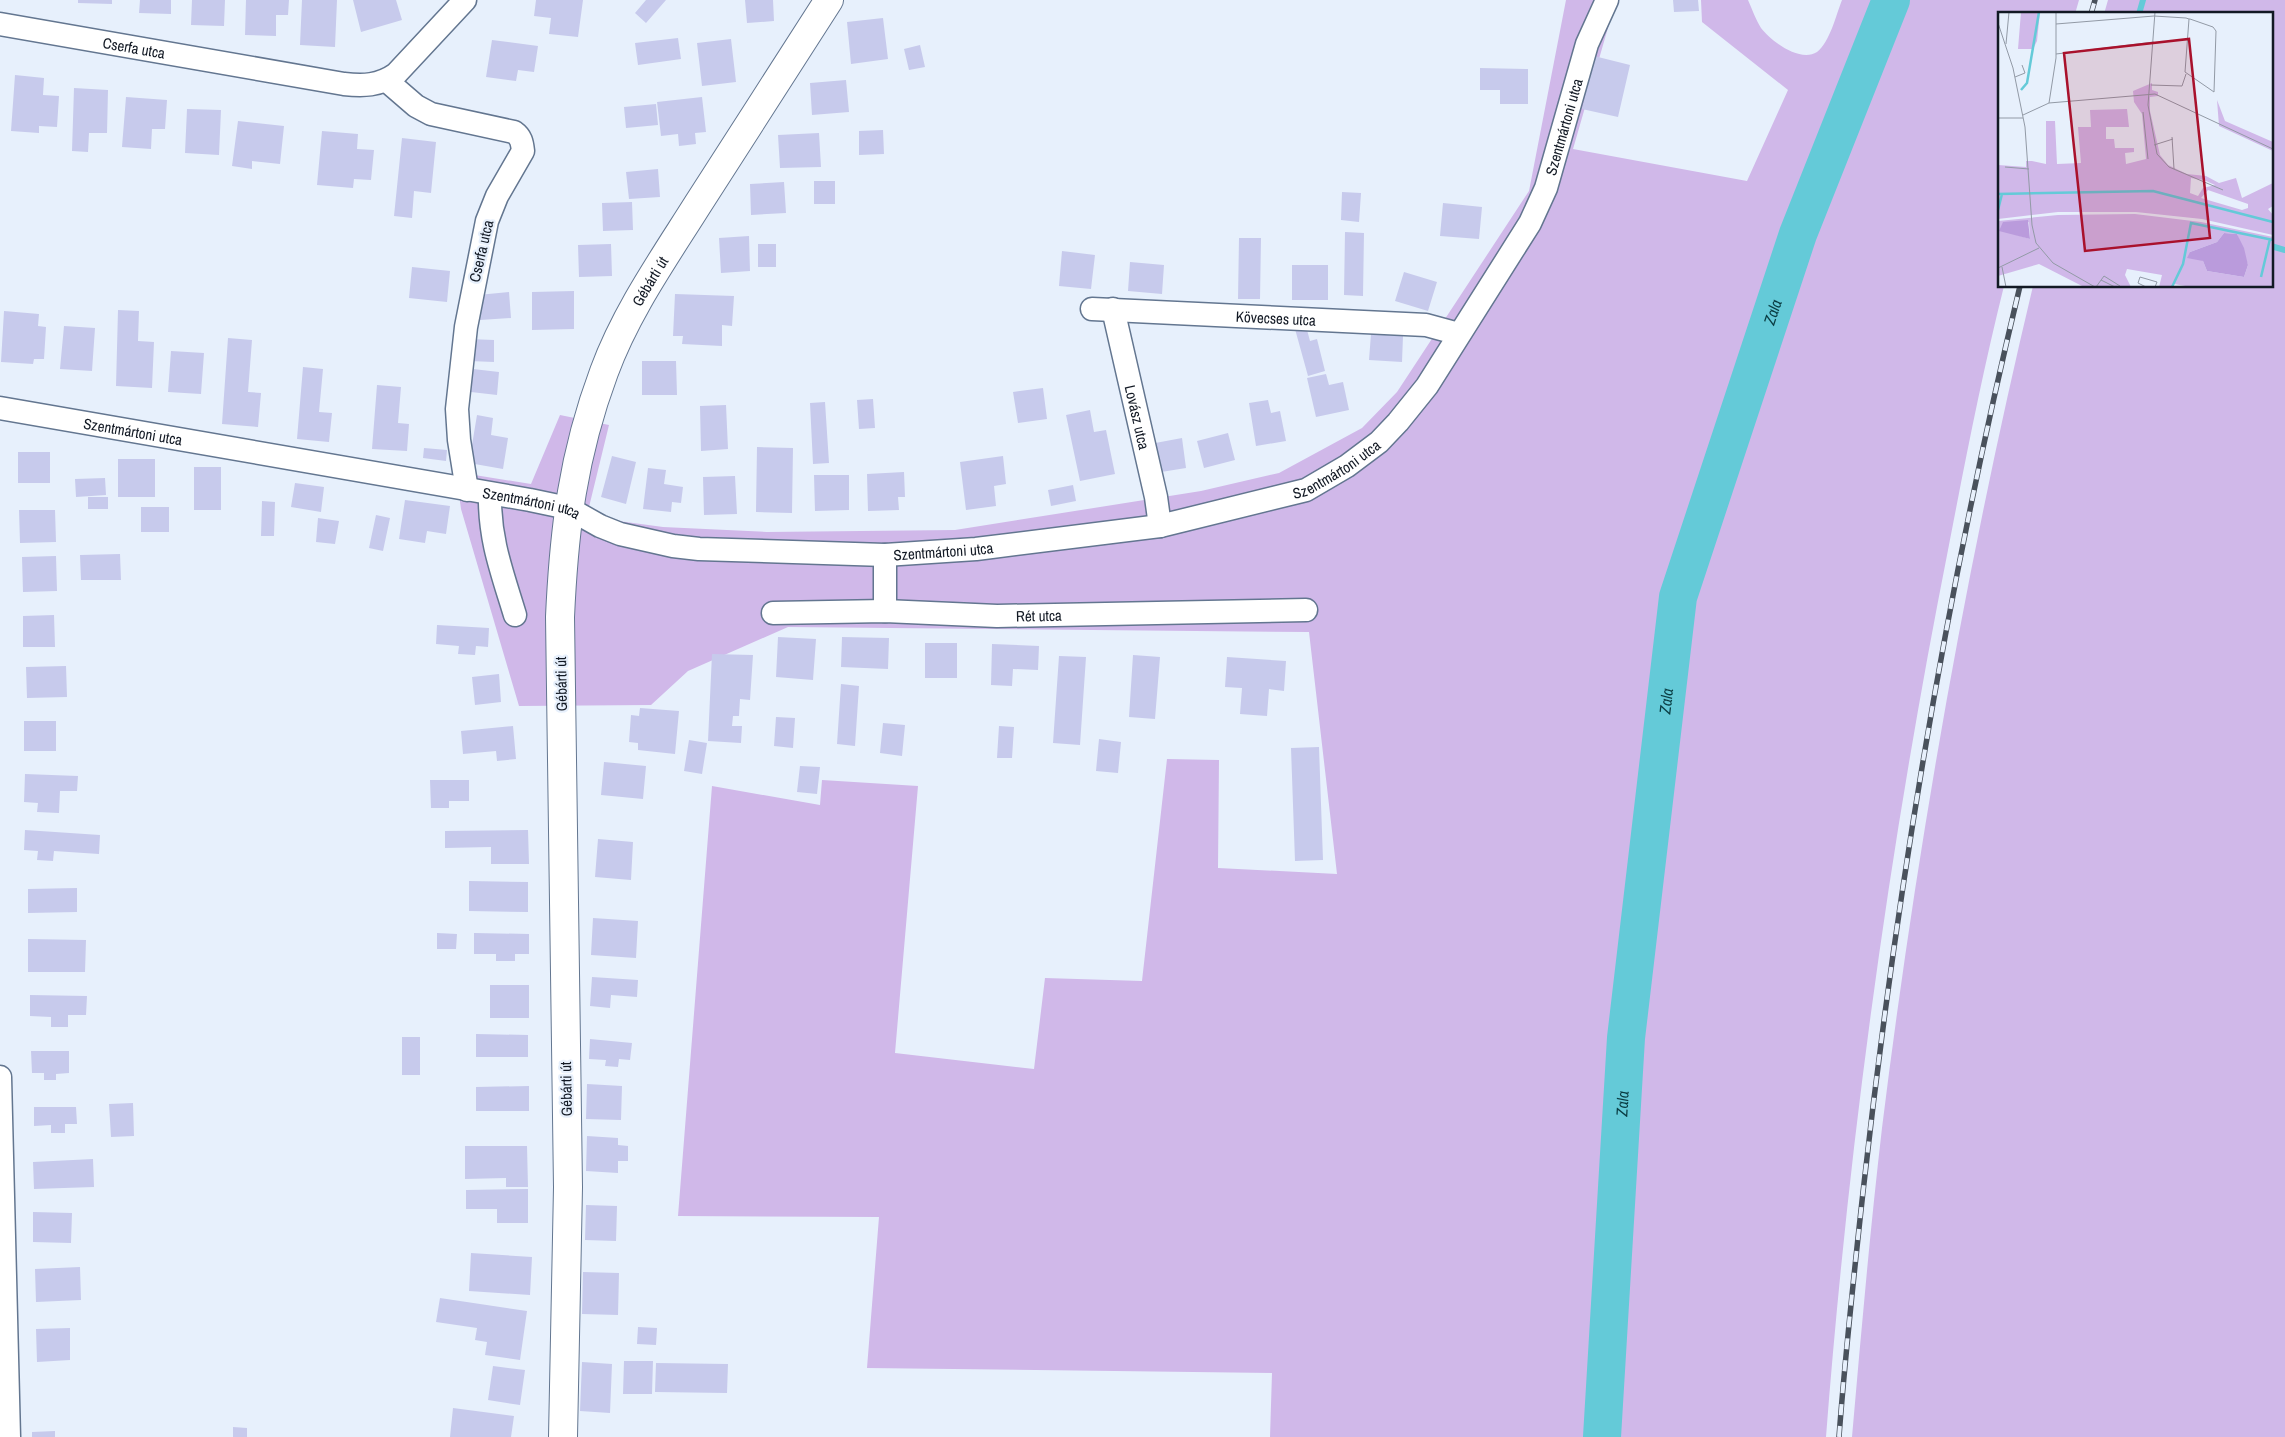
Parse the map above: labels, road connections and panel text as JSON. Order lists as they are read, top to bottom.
{
  "streets": {
    "main road": ["Gébárti út"],
    "street": [
      "Cserfa utca",
      "Szentmártoni utca",
      "Kövecses utca",
      "Lovász utca",
      "Rét utca"
    ]
  },
  "crossings": [
    ["Cserfa utca", "Szentmártoni utca"],
    ["Szentmártoni utca", "Gébárti út"],
    ["Szentmártoni utca", "Kövecses utca"],
    ["Szentmártoni utca", "Lovász utca"],
    ["Kövecses utca", "Lovász utca"]
  ],
  "water": ["Zala"]
}
